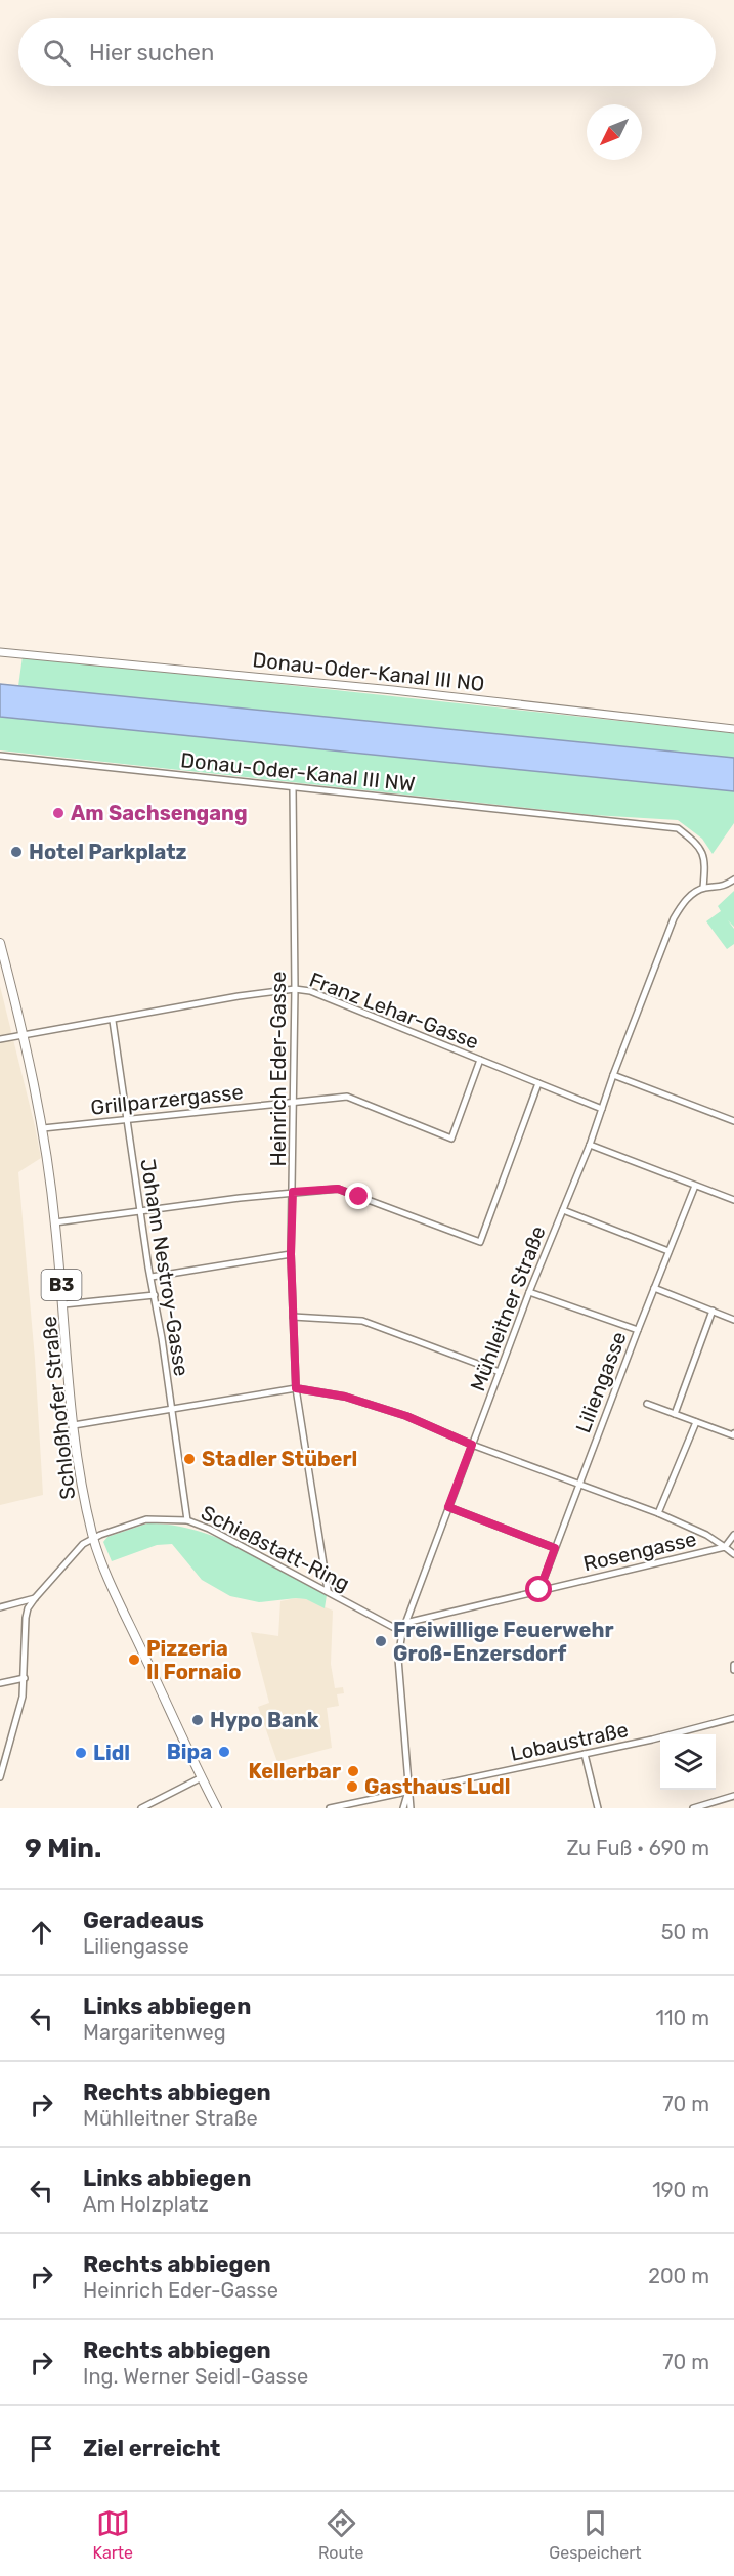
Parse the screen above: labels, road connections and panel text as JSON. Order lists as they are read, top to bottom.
{
  "streets": {
    "main road": ["B3", "Schloßhofer Straße"],
    "street": [
      "Donau-Oder-Kanal III NO",
      "Donau-Oder-Kanal III NW",
      "Franz Lehar-Gasse",
      "Heinrich Eder-Gasse",
      "Grillparzergasse",
      "Johann Nestroy-Gasse",
      "Mühlleitner Straße",
      "Liliengasse",
      "Schießstatt-Ring",
      "Rosengasse",
      "Lobaustraße"
    ]
  },
  "crossings": [
    ["Donau-Oder-Kanal III NW", "Heinrich Eder-Gasse"],
    ["Donau-Oder-Kanal III NW", "Mühlleitner Straße"],
    ["Franz Lehar-Gasse", "Heinrich Eder-Gasse"],
    ["Franz Lehar-Gasse", "Grillparzergasse"],
    ["Franz Lehar-Gasse", "Johann Nestroy-Gasse"],
    ["Franz Lehar-Gasse", "Mühlleitner Straße"],
    ["Franz Lehar-Gasse", "Schloßhofer Straße"],
    ["Heinrich Eder-Gasse", "Grillparzergasse"],
    ["Heinrich Eder-Gasse", "Schießstatt-Ring"],
    ["Grillparzergasse", "Johann Nestroy-Gasse"],
    ["Grillparzergasse", "Schloßhofer Straße"],
    ["Johann Nestroy-Gasse", "Schießstatt-Ring"],
    ["B3", "Schloßhofer Straße"],
    ["Mühlleitner Straße", "Schießstatt-Ring"],
    ["Mühlleitner Straße", "Rosengasse"],
    ["Mühlleitner Straße", "Lobaustraße"],
    ["Liliengasse", "Rosengasse"],
    ["Schloßhofer Straße", "Schießstatt-Ring"]
  ],
  "places": [
    "Am Sachsengang",
    "Hotel Parkplatz",
    "Stadler Stüberl",
    "Freiwillige Feuerwehr Groß-Enzersdorf",
    "Pizzeria Il Fornaio",
    "Hypo Bank",
    "Bipa",
    "Lidl",
    "Kellerbar",
    "Gasthaus Ludl"
  ],
  "north": "bottom left",
  "page": {
    "search": "Hier suchen",
    "heading": ["9 Min.", "Zu Fuß · 690 m"],
    "list": [
      ["Geradeaus", "Liliengasse", "50 m"],
      ["Links abbiegen", "Margaritenweg", "110 m"],
      ["Rechts abbiegen", "Mühlleitner Straße", "70 m"],
      ["Links abbiegen", "Am Holzplatz", "190 m"],
      ["Rechts abbiegen", "Heinrich Eder-Gasse", "200 m"],
      ["Rechts abbiegen", "Ing. Werner Seidl-Gasse", "70 m"],
      "Ziel erreicht"
    ],
    "nav": ["Karte", "Route", "Gespeichert"]
  }
}
